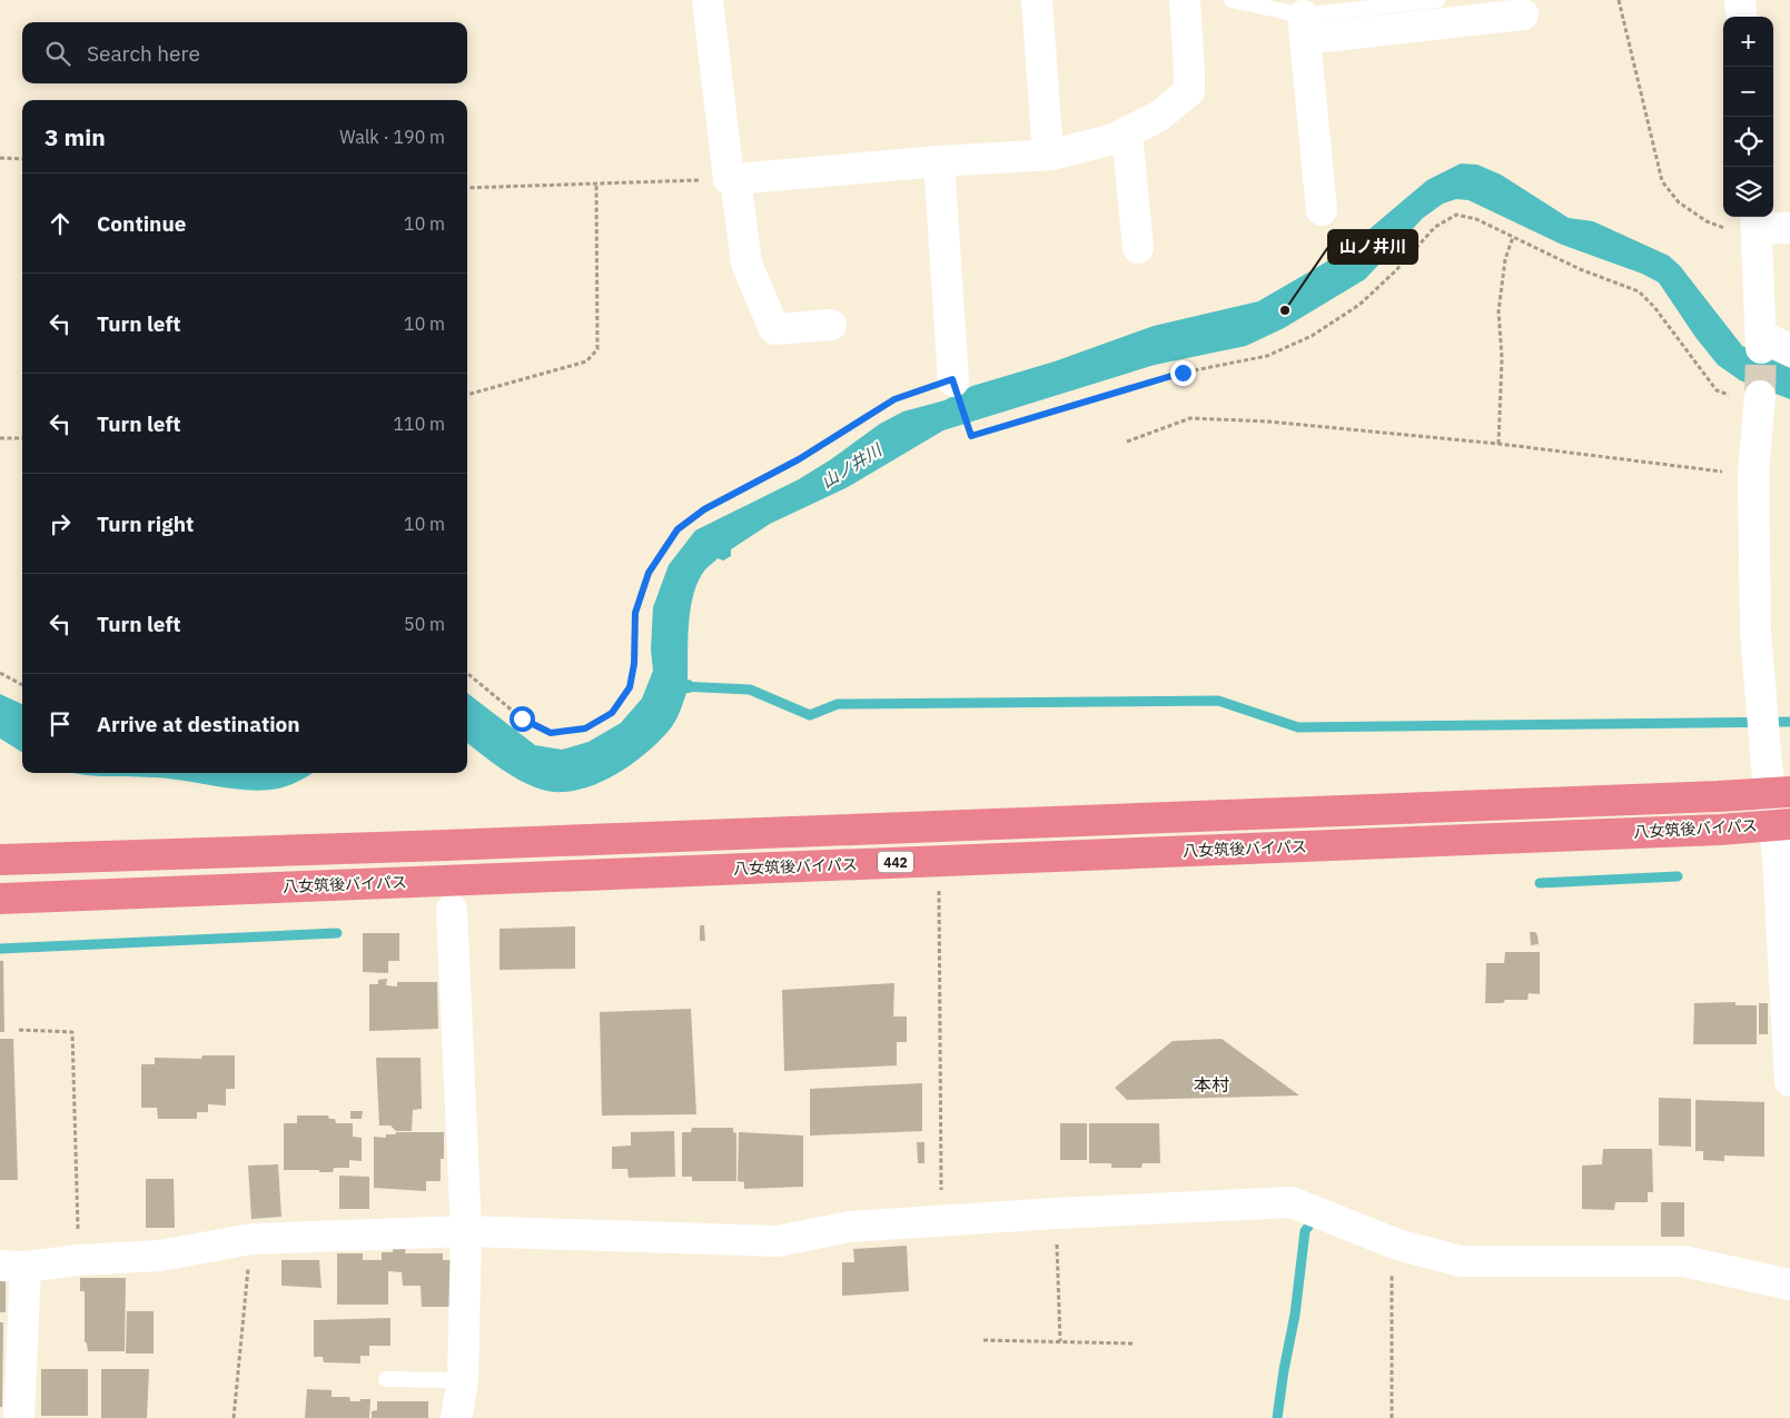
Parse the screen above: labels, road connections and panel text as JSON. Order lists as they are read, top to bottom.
{
  "streets": {
    "highway": ["八女筑後バイパス", "442"]
  },
  "districts": ["本村"],
  "water": ["山ノ井川"],
  "places": ["山ノ井川"],
  "page": {
    "map_buttons": ["+", "−"],
    "search": "Search here",
    "heading": ["3 min", "Walk · 190 m"],
    "list": [
      ["Continue", "10 m"],
      ["Turn left", "10 m"],
      ["Turn left", "110 m"],
      ["Turn right", "10 m"],
      ["Turn left", "50 m"],
      "Arrive at destination"
    ]
  }
}
